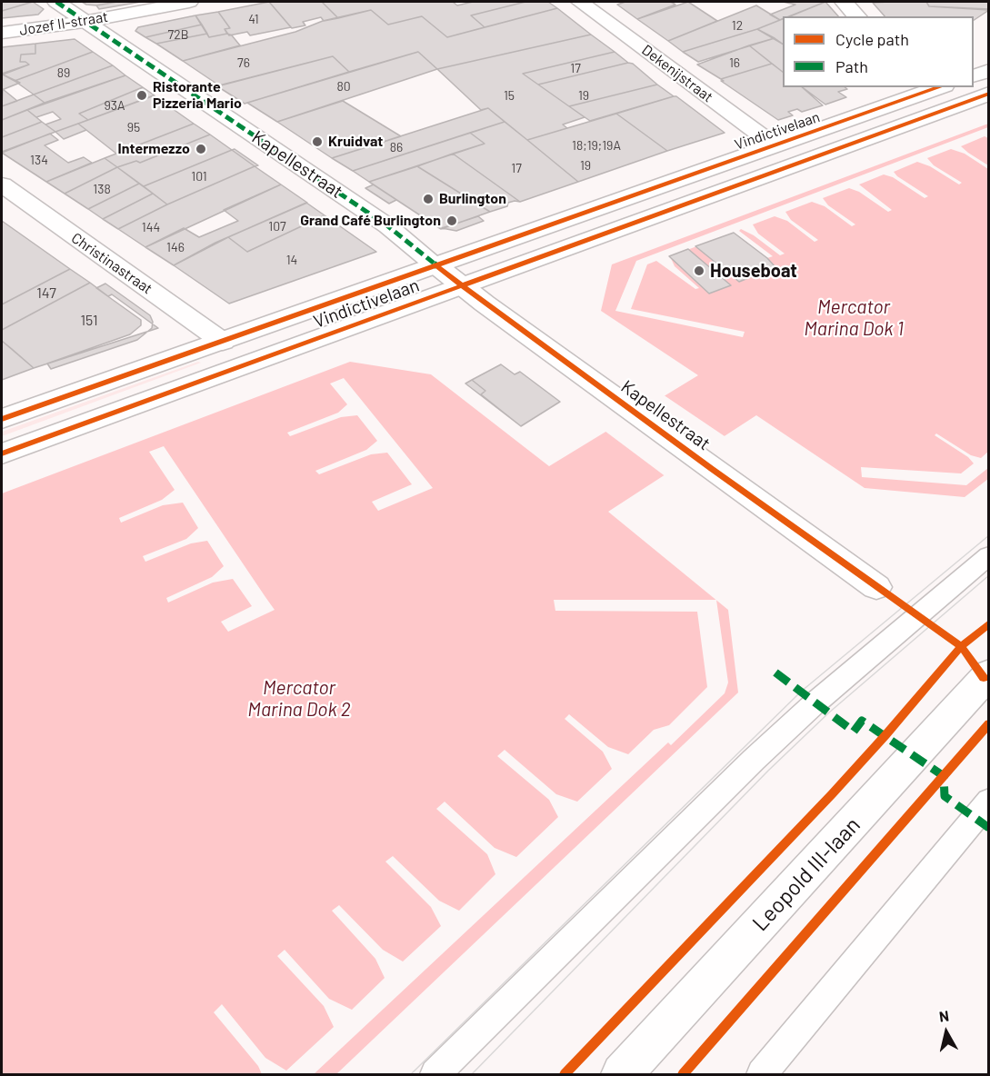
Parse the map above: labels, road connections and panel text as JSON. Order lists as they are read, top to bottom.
{
  "streets": {
    "street": [
      "Jozef II-straat",
      "Dekenijstraat",
      "Vindictivelaan",
      "Kapellestraat",
      "Christinastraat",
      "Leopold III-laan"
    ]
  },
  "crossings": [
    ["Jozef II-straat", "Kapellestraat"],
    ["Dekenijstraat", "Vindictivelaan"],
    ["Vindictivelaan", "Kapellestraat"],
    ["Vindictivelaan", "Christinastraat"]
  ],
  "water": ["Mercator Marina Dok 1", "Mercator Marina Dok 2"],
  "places": [
    "Ristorante Pizzeria Mario",
    "Kruidvat",
    "Intermezzo",
    "Burlington",
    "Grand Café Burlington",
    "Houseboat"
  ],
  "house_numbers": [
    "41",
    "12",
    "72B",
    "76",
    "16",
    "17",
    "89",
    "80",
    "15",
    "19",
    "93A",
    "95",
    "18;19;19A",
    "86",
    "134",
    "19",
    "17",
    "101",
    "138",
    "107",
    "144",
    "146",
    "14",
    "147",
    "151"
  ],
  "legend": ["Cycle path", "Path"],
  "north": "top"
}
